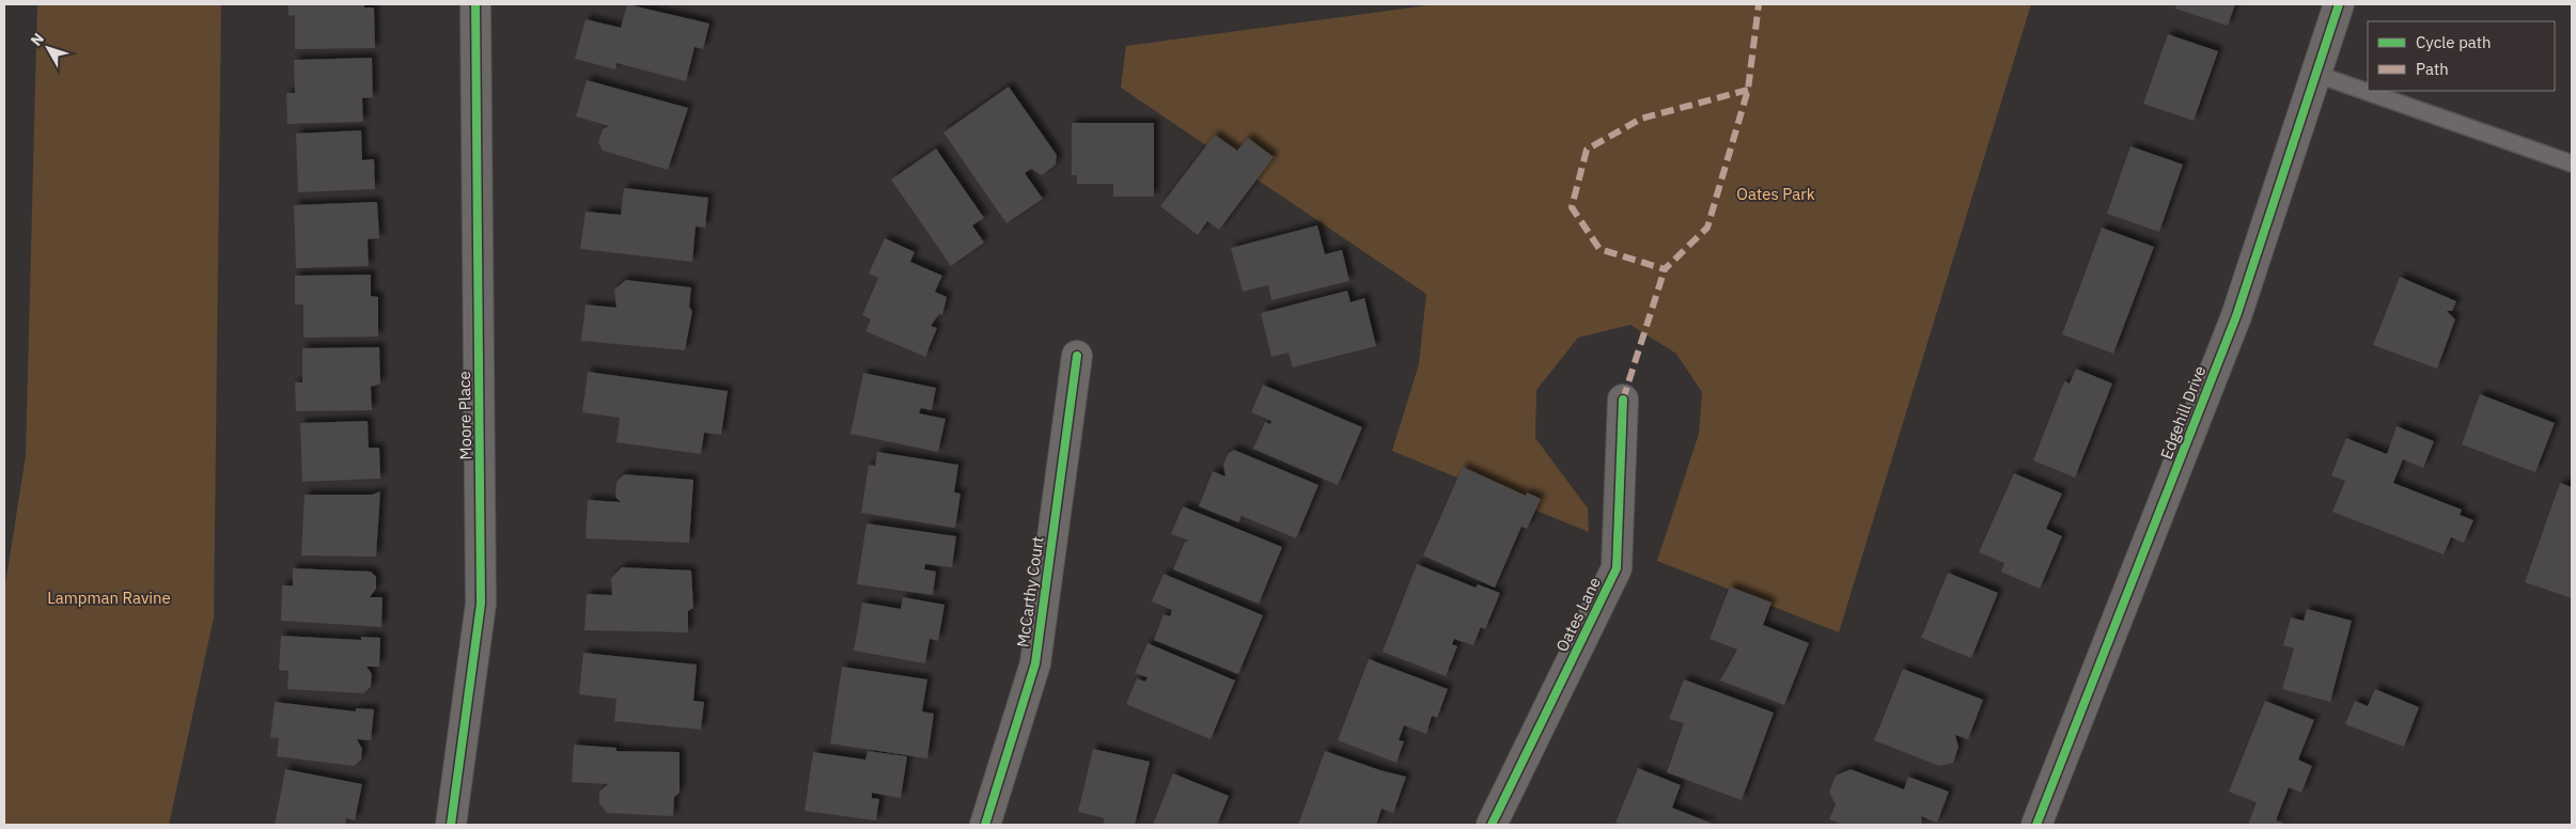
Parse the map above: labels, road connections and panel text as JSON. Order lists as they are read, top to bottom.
{
  "streets": {
    "street": [
      "Edgehill Drive",
      "Moore Place",
      "McCarthy Court",
      "Oates Lane"
    ]
  },
  "parks": ["Oates Park", "Lampman Ravine"],
  "legend": ["Cycle path", "Path"],
  "north": "top left"
}
